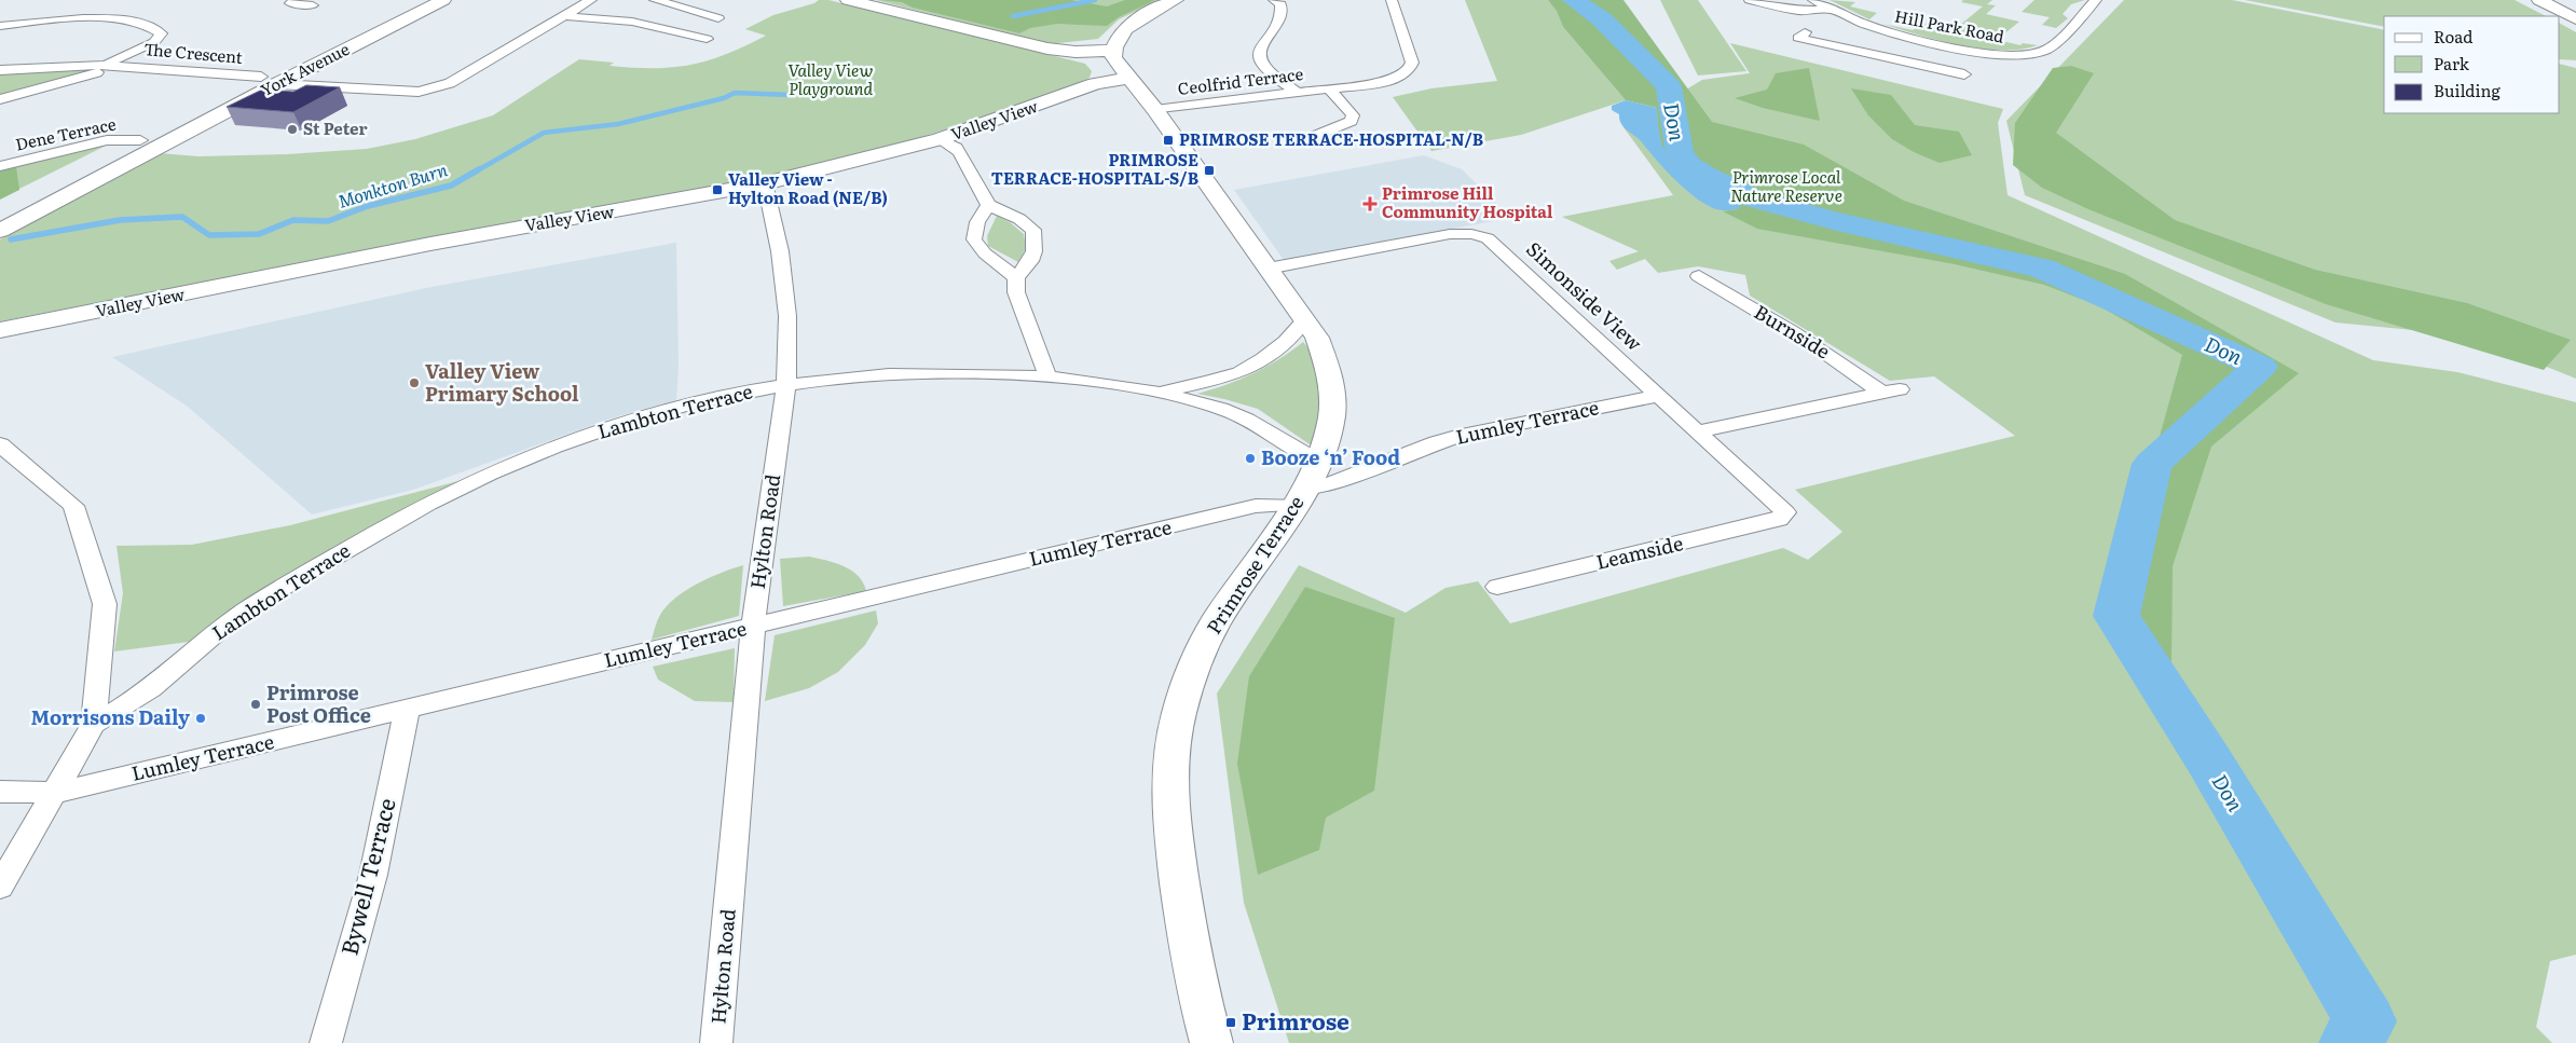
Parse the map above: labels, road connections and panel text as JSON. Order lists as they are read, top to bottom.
{
  "streets": {
    "main road": ["York Avenue", "Valley View", "Primrose Terrace"],
    "street": [
      "Hill Park Road",
      "The Crescent",
      "Ceolfrid Terrace",
      "Dene Terrace",
      "Simonside View",
      "Burnside",
      "Lambton Terrace",
      "Lumley Terrace",
      "Hylton Road",
      "Leamside",
      "Bywell Terrace"
    ]
  },
  "crossings": [
    ["The Crescent", "York Avenue"],
    ["York Avenue", "Dene Terrace"],
    ["Ceolfrid Terrace", "Primrose Terrace"],
    ["Valley View", "Hylton Road"],
    ["Valley View", "Primrose Terrace"],
    ["Simonside View", "Lumley Terrace"],
    ["Simonside View", "Leamside"],
    ["Simonside View", "Primrose Terrace"],
    ["Lambton Terrace", "Lumley Terrace"],
    ["Lambton Terrace", "Hylton Road"],
    ["Lambton Terrace", "Primrose Terrace"],
    ["Lumley Terrace", "Hylton Road"],
    ["Lumley Terrace", "Primrose Terrace"],
    ["Lumley Terrace", "Bywell Terrace"]
  ],
  "water": ["Don", "Monkton Burn"],
  "parks": ["Valley View Playground", "Primrose Local Nature Reserve"],
  "places": {
    "other": [
      "St Peter",
      "Valley View Primary School",
      "Booze ‘n’ Food",
      "Primrose Post Office",
      "Morrisons Daily"
    ],
    "transit": [
      "PRIMROSE TERRACE-HOSPITAL-N/B",
      "PRIMROSE TERRACE-HOSPITAL-S/B",
      "Valley View - Hylton Road (NE/B)",
      "Primrose"
    ],
    "health": ["Primrose Hill Community Hospital"]
  },
  "legend": ["Road", "Park", "Building"]
}
